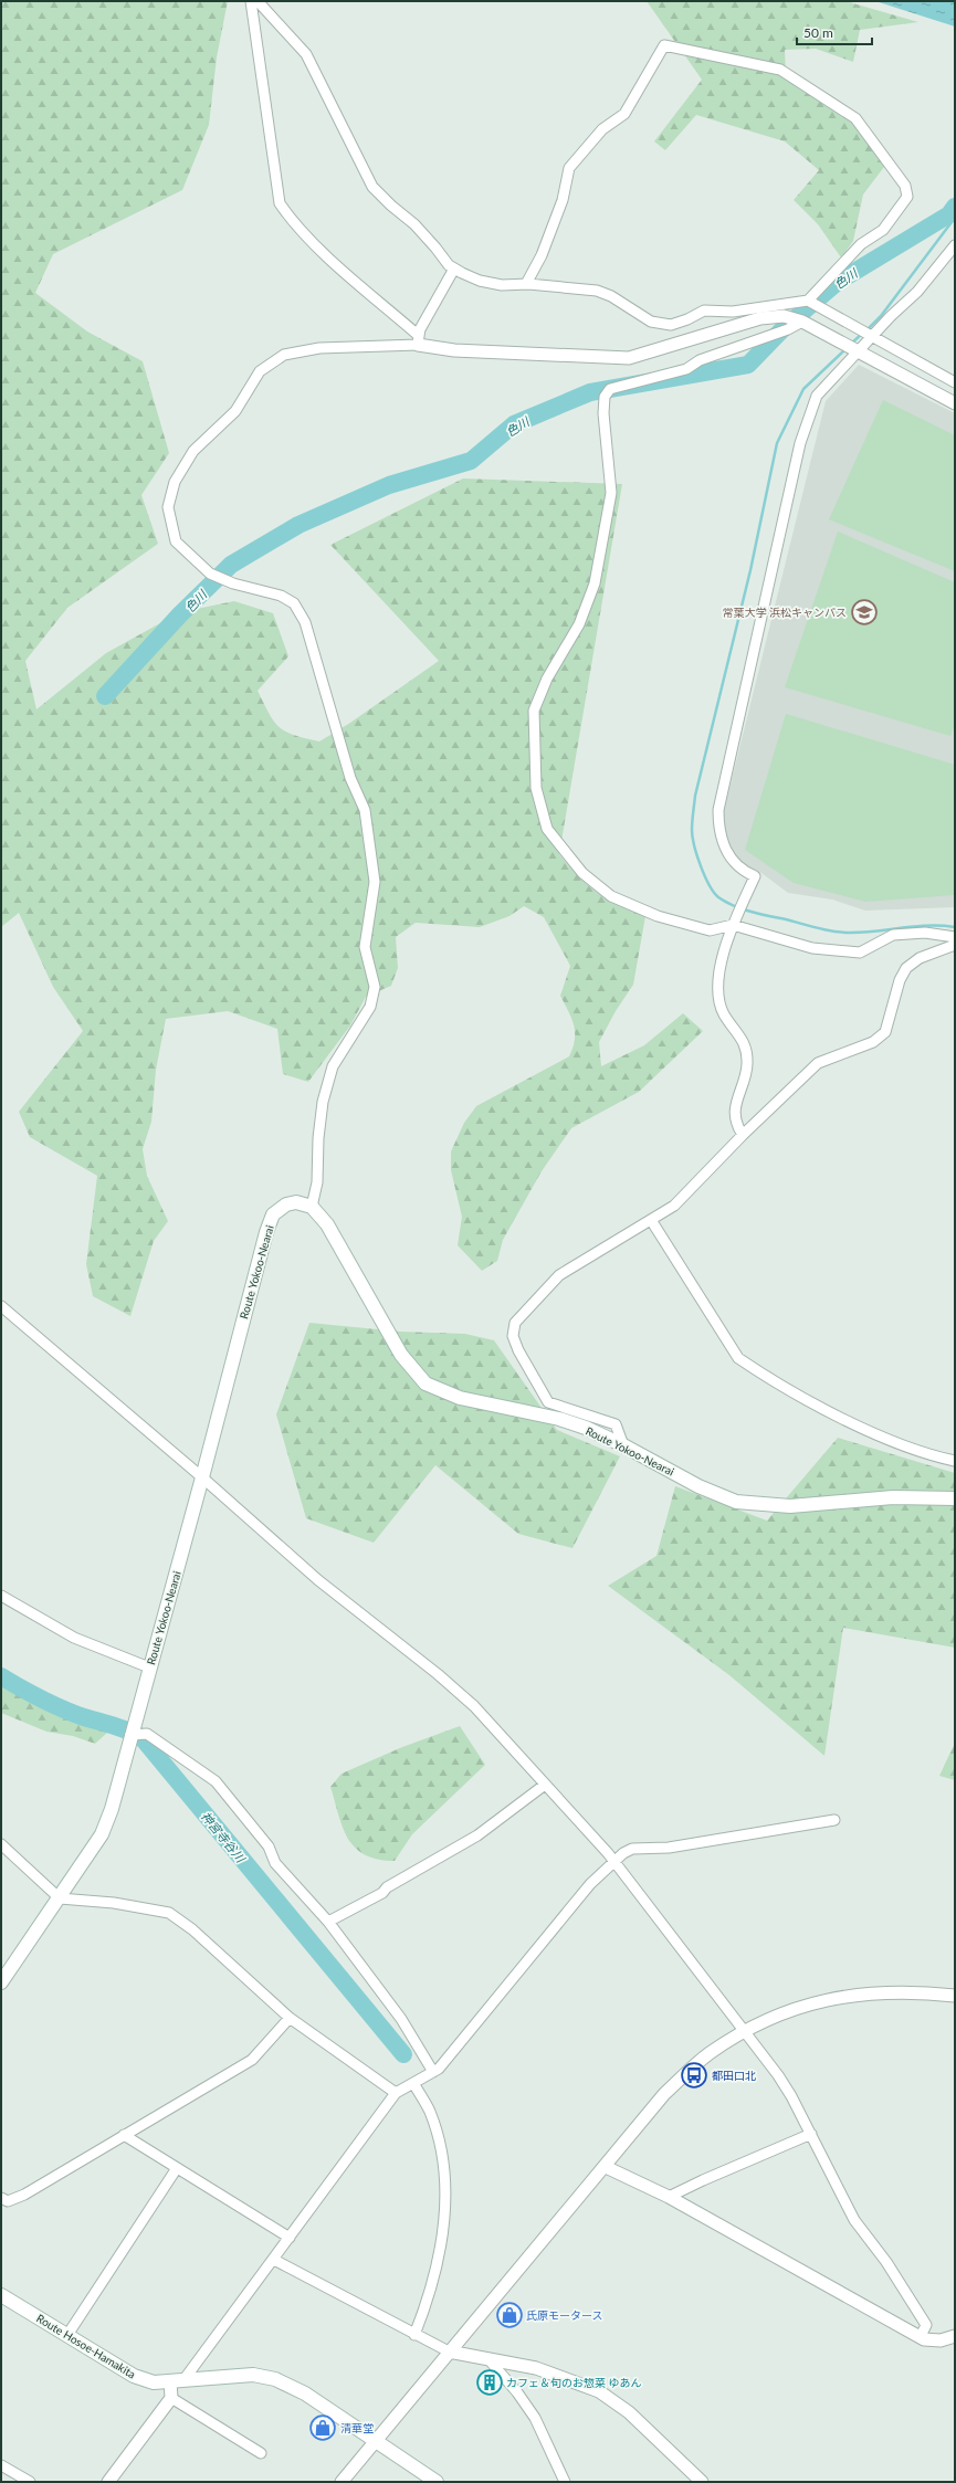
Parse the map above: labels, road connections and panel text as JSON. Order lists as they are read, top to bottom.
{
  "streets": {
    "main road": ["Route Yokoo-Nearai", "Route Hosoe-Hamakita"]
  },
  "water": ["色川", "神宮寺谷川"],
  "places": {
    "school or university": ["常葉大学 浜松キャンパス"],
    "bus stop": ["都田口北"],
    "shop": ["氏原モータース", "清華堂"],
    "building": ["カフェ＆旬のお惣菜 ゆあん"]
  },
  "scale_bar": "50 m"
}
